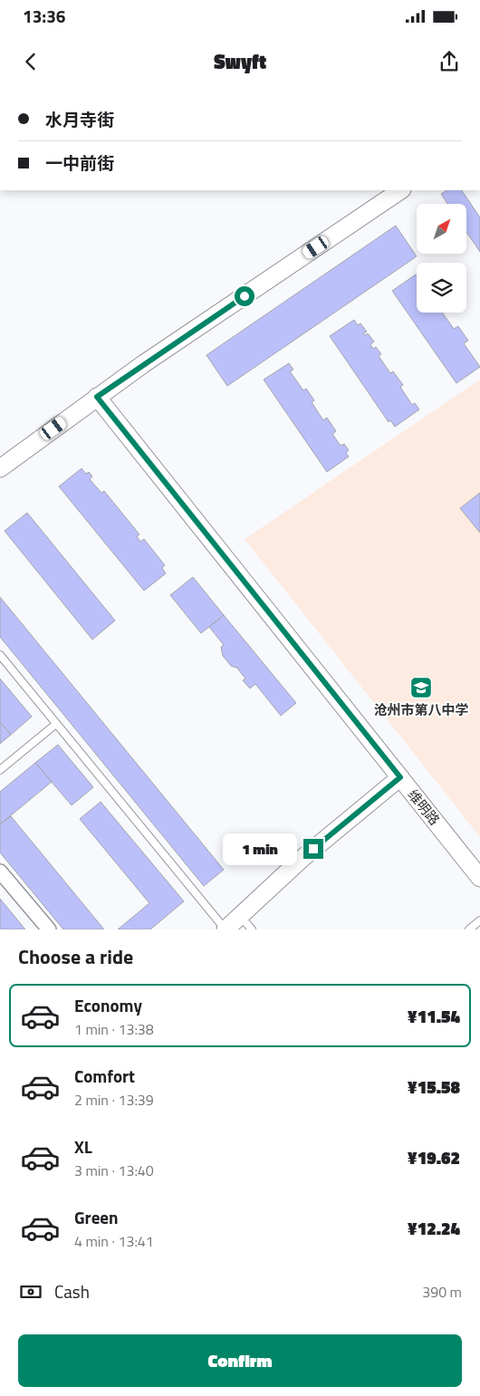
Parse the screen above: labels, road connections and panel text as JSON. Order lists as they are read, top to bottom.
{
  "streets": {
    "street": ["维明路"]
  },
  "places": {
    "school or university": ["沧州市第八中学"]
  },
  "north": "top right",
  "page": {
    "status": "13:36",
    "header": "Swyft",
    "banner": ["水月寺街", "一中前街"],
    "bubble": "1 min",
    "heading": "Choose a ride",
    "list": [
      {
        "name": "Economy",
        "note": "1 min · 13:38",
        "value": "¥11.54"
      },
      {
        "name": "Comfort",
        "note": "2 min · 13:39",
        "value": "¥15.58"
      },
      {
        "name": "XL",
        "note": "3 min · 13:40",
        "value": "¥19.62"
      },
      {
        "name": "Green",
        "note": "4 min · 13:41",
        "value": "¥12.24"
      }
    ],
    "pay": ["Cash", "390 m"],
    "buttons": "Confirm"
  }
}
